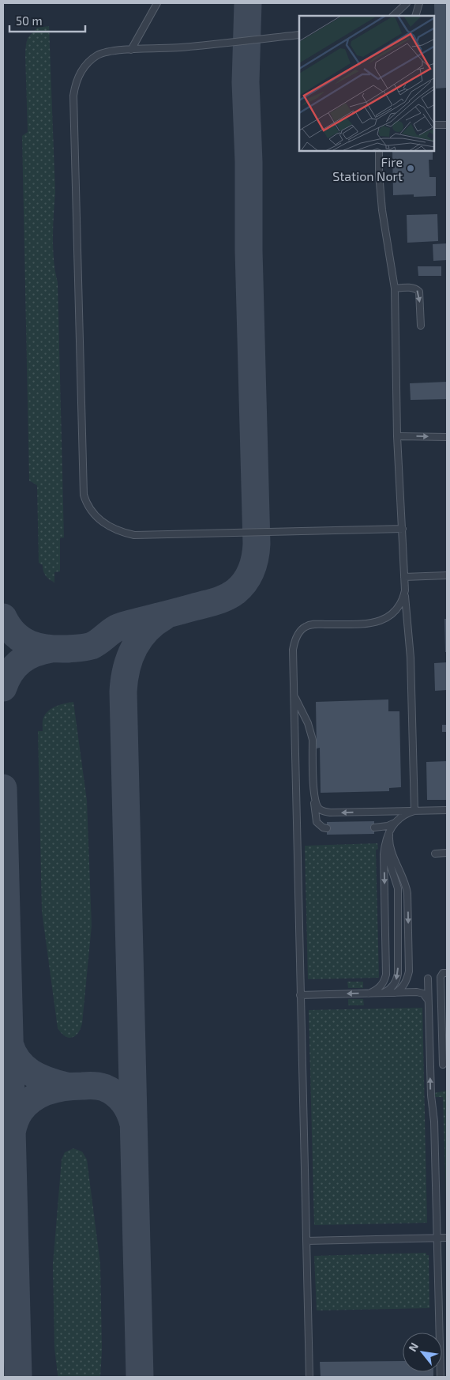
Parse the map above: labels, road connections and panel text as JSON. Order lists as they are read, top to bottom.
{
  "places": ["Fire Station Nort"],
  "scale_bar": "50 m",
  "north": "top left"
}
